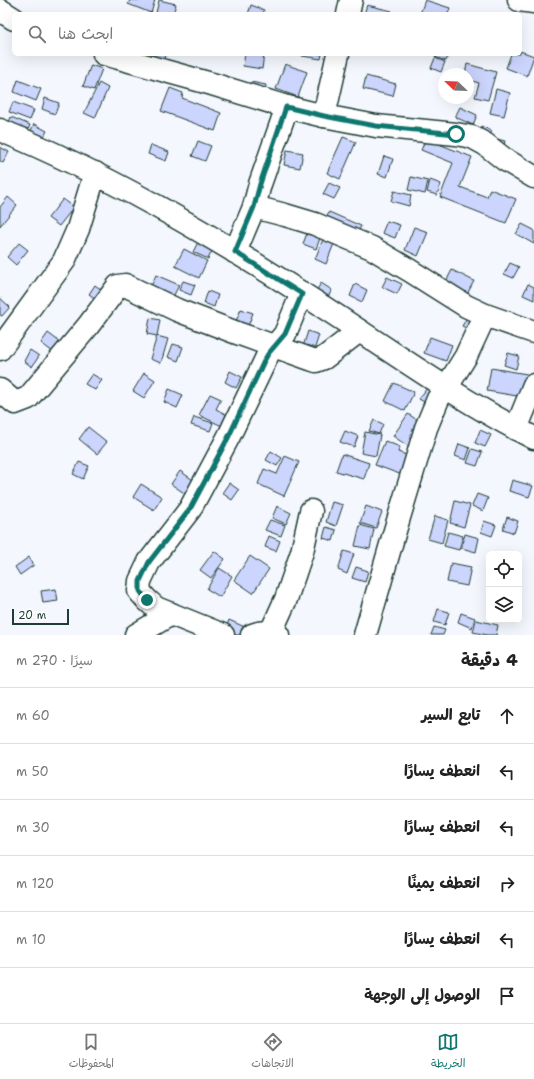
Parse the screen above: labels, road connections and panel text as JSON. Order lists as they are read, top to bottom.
{
  "scale_bar": "20 m",
  "north": "top left",
  "page": {
    "search": "ابحث هنا",
    "scale": "20 m",
    "heading": ["4 دقيقة", "سيرًا · 270 m"],
    "list": [
      ["تابع السير", "60 m"],
      ["انعطف يسارًا", "50 m"],
      ["انعطف يسارًا", "30 m"],
      ["انعطف يمينًا", "120 m"],
      ["انعطف يسارًا", "10 m"],
      "الوصول إلى الوجهة"
    ],
    "nav": ["الخريطة", "الاتجاهات", "المحفوظات"]
  }
}
